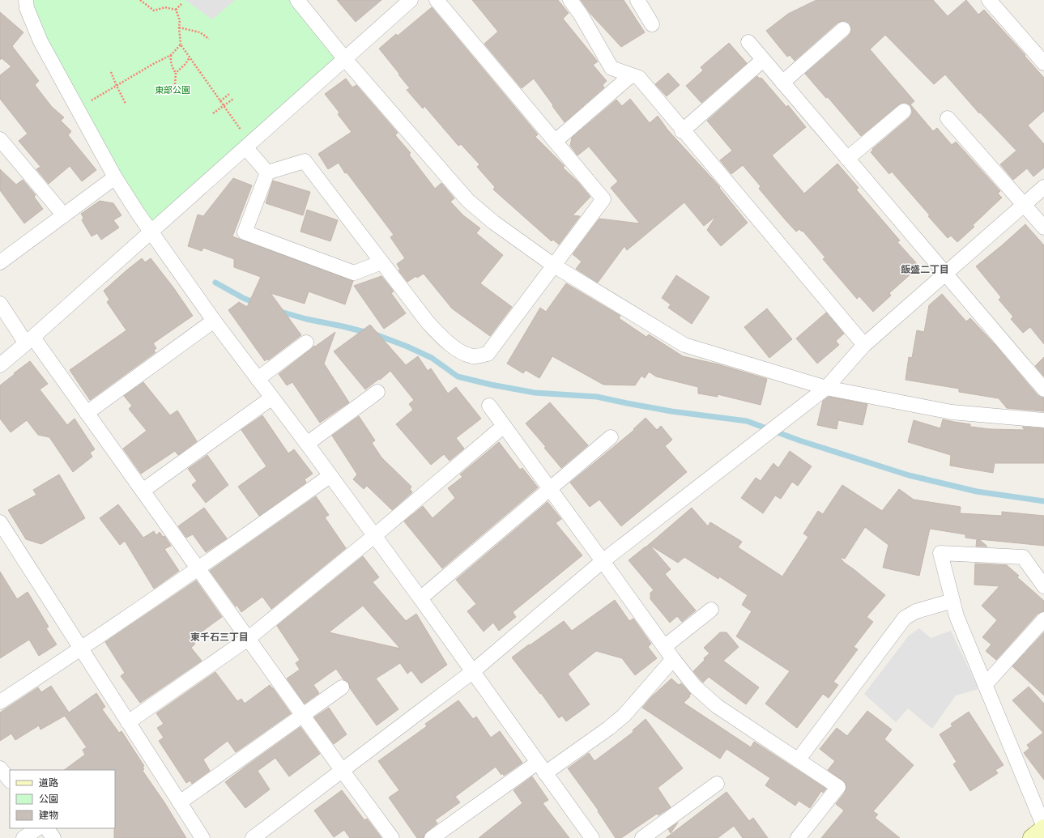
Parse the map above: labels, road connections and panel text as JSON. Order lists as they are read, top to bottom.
{
  "districts": ["飯盛二丁目", "東千石三丁目"],
  "parks": ["東部公園"],
  "legend": ["道路", "公園", "建物"]
}
